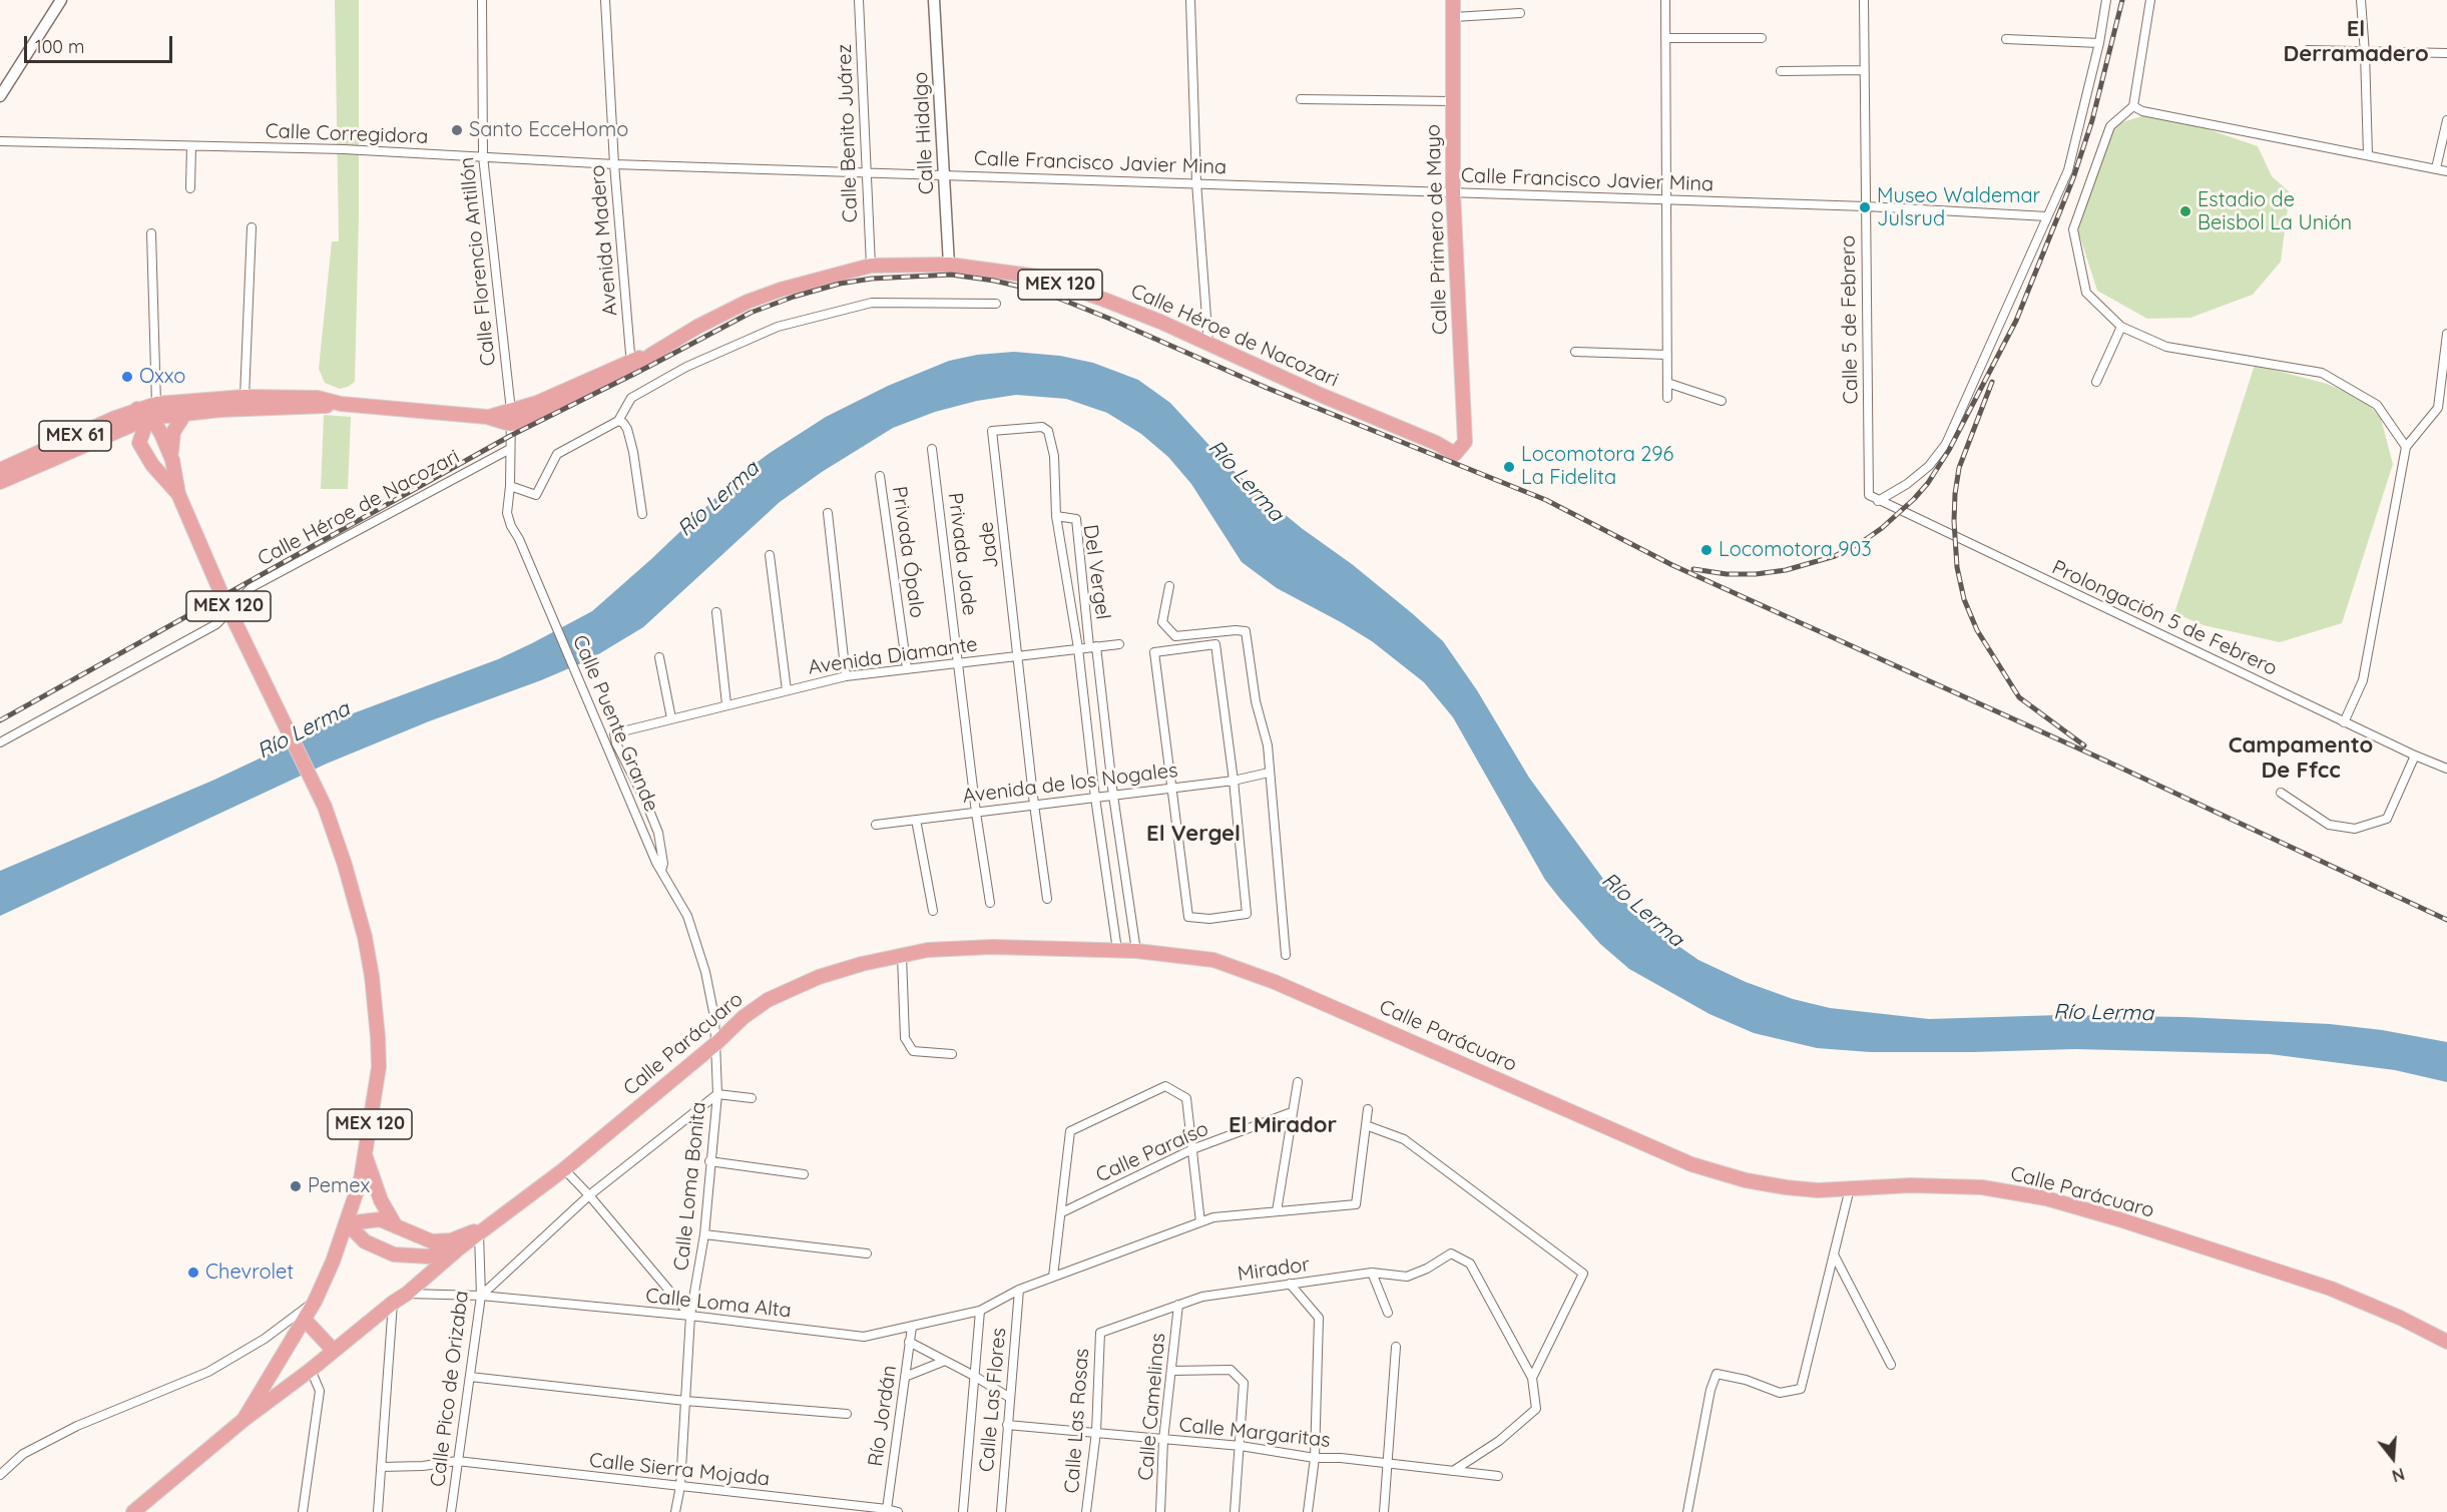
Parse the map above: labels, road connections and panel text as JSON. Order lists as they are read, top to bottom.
{
  "streets": {
    "main road": [
      "Calle Primero de Mayo",
      "MEX 120",
      "Calle Héroe de Nacozari",
      "MEX 61",
      "Calle Parácuaro"
    ],
    "street": [
      "Calle Benito Juárez",
      "Calle Hidalgo",
      "Calle Corregidora",
      "Calle Francisco Javier Mina",
      "Avenida Madero",
      "Calle Florencio Antillón",
      "Calle 5 de Febrero",
      "Jade",
      "Privada Ópalo",
      "Privada Jade",
      "Del Vergel",
      "Prolongación 5 de Febrero",
      "Avenida Diamante",
      "Calle Puente Grande",
      "Avenida de los Nogales",
      "Calle Paraíso",
      "Calle Loma Bonita",
      "Mirador",
      "Calle Loma Alta",
      "Calle Pico de Orizaba",
      "Calle Las Flores",
      "Calle Camelinas",
      "Río Jordán",
      "Calle Las Rosas",
      "Calle Margaritas",
      "Calle Sierra Mojada"
    ]
  },
  "crossings": [
    ["Calle Benito Juárez", "Calle Corregidora"],
    ["Calle Benito Juárez", "Calle Héroe de Nacozari"],
    ["Calle Hidalgo", "Calle Corregidora"],
    ["Calle Hidalgo", "Calle Francisco Javier Mina"],
    ["Calle Hidalgo", "Calle Héroe de Nacozari"],
    ["Calle Corregidora", "Calle Francisco Javier Mina"],
    ["Calle Corregidora", "Avenida Madero"],
    ["Calle Corregidora", "Calle Florencio Antillón"],
    ["Calle Francisco Javier Mina", "Calle Primero de Mayo"],
    ["Calle Francisco Javier Mina", "Calle 5 de Febrero"],
    ["Calle Primero de Mayo", "Calle Héroe de Nacozari"],
    ["Avenida Madero", "Calle Héroe de Nacozari"],
    ["Calle Florencio Antillón", "Calle Héroe de Nacozari"],
    ["Calle Florencio Antillón", "Calle Puente Grande"],
    ["MEX 120", "Calle Héroe de Nacozari"],
    ["MEX 120", "MEX 61"],
    ["Calle 5 de Febrero", "Prolongación 5 de Febrero"],
    ["Calle Héroe de Nacozari", "Calle Puente Grande"],
    ["Jade", "Del Vergel"],
    ["Jade", "Avenida Diamante"],
    ["Jade", "Avenida de los Nogales"],
    ["Privada Ópalo", "Avenida Diamante"],
    ["Privada Jade", "Avenida Diamante"],
    ["Privada Jade", "Avenida de los Nogales"],
    ["Del Vergel", "Avenida Diamante"],
    ["Del Vergel", "Avenida de los Nogales"],
    ["Del Vergel", "Calle Parácuaro"],
    ["Avenida Diamante", "Calle Puente Grande"],
    ["Calle Puente Grande", "Calle Parácuaro"],
    ["Calle Puente Grande", "Calle Loma Bonita"],
    ["Calle Parácuaro", "Calle Loma Bonita"],
    ["Calle Parácuaro", "Calle Pico de Orizaba"],
    ["Calle Loma Bonita", "Calle Loma Alta"],
    ["Calle Loma Bonita", "Calle Sierra Mojada"],
    ["Mirador", "Calle Camelinas"],
    ["Mirador", "Calle Las Rosas"],
    ["Calle Loma Alta", "Calle Pico de Orizaba"],
    ["Calle Loma Alta", "Calle Las Flores"],
    ["Calle Loma Alta", "Río Jordán"],
    ["Calle Pico de Orizaba", "Calle Sierra Mojada"],
    ["Calle Las Flores", "Calle Margaritas"],
    ["Calle Camelinas", "Calle Margaritas"],
    ["Río Jordán", "Calle Sierra Mojada"],
    ["Calle Las Rosas", "Calle Margaritas"]
  ],
  "districts": [
    "El Derramadero",
    "Campamento De Ffcc",
    "El Vergel",
    "El Mirador"
  ],
  "water": ["Río Lerma"],
  "places": [
    "Santo EcceHomo",
    "Museo Waldemar Julsrud",
    "Estadio de Beisbol La Unión",
    "Oxxo",
    "Locomotora 296 La Fidelita",
    "Locomotora 903",
    "Pemex",
    "Chevrolet"
  ],
  "scale_bar": "100 m",
  "north": "bottom"
}
